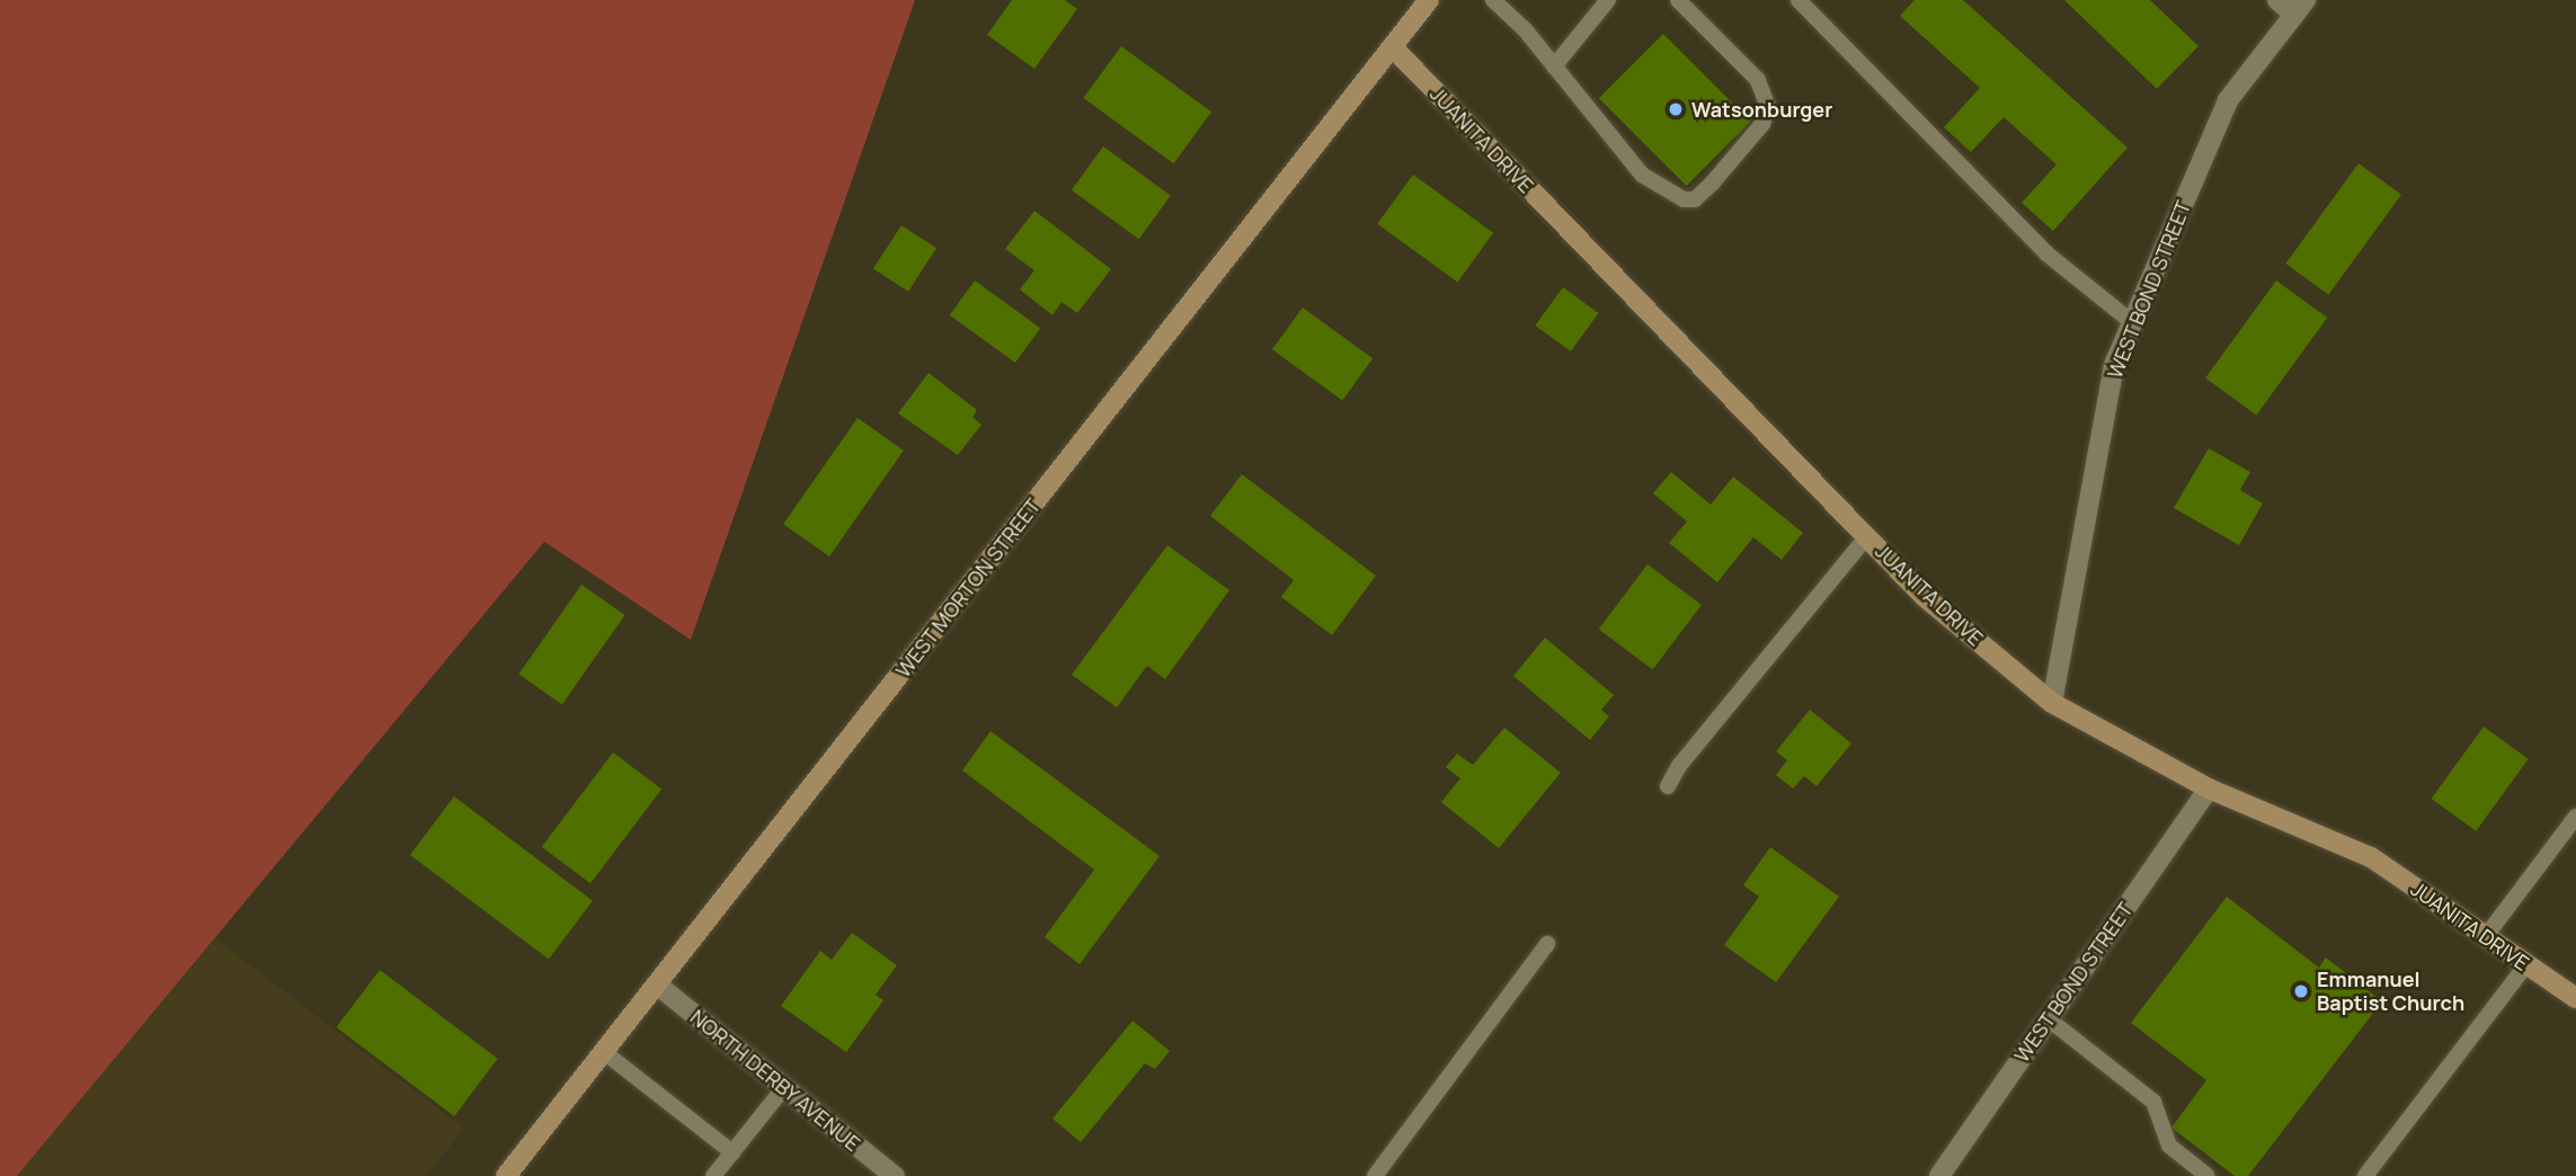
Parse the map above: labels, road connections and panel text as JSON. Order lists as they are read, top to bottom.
{
  "streets": {
    "street": [
      "JUANITA DRIVE",
      "WEST BOND STREET",
      "WEST MORTON STREET",
      "NORTH DERBY AVENUE"
    ]
  },
  "crossings": [
    ["JUANITA DRIVE", "WEST BOND STREET"],
    ["JUANITA DRIVE", "WEST MORTON STREET"],
    ["WEST MORTON STREET", "NORTH DERBY AVENUE"]
  ],
  "places": ["Watsonburger", "Emmanuel Baptist Church"]
}
